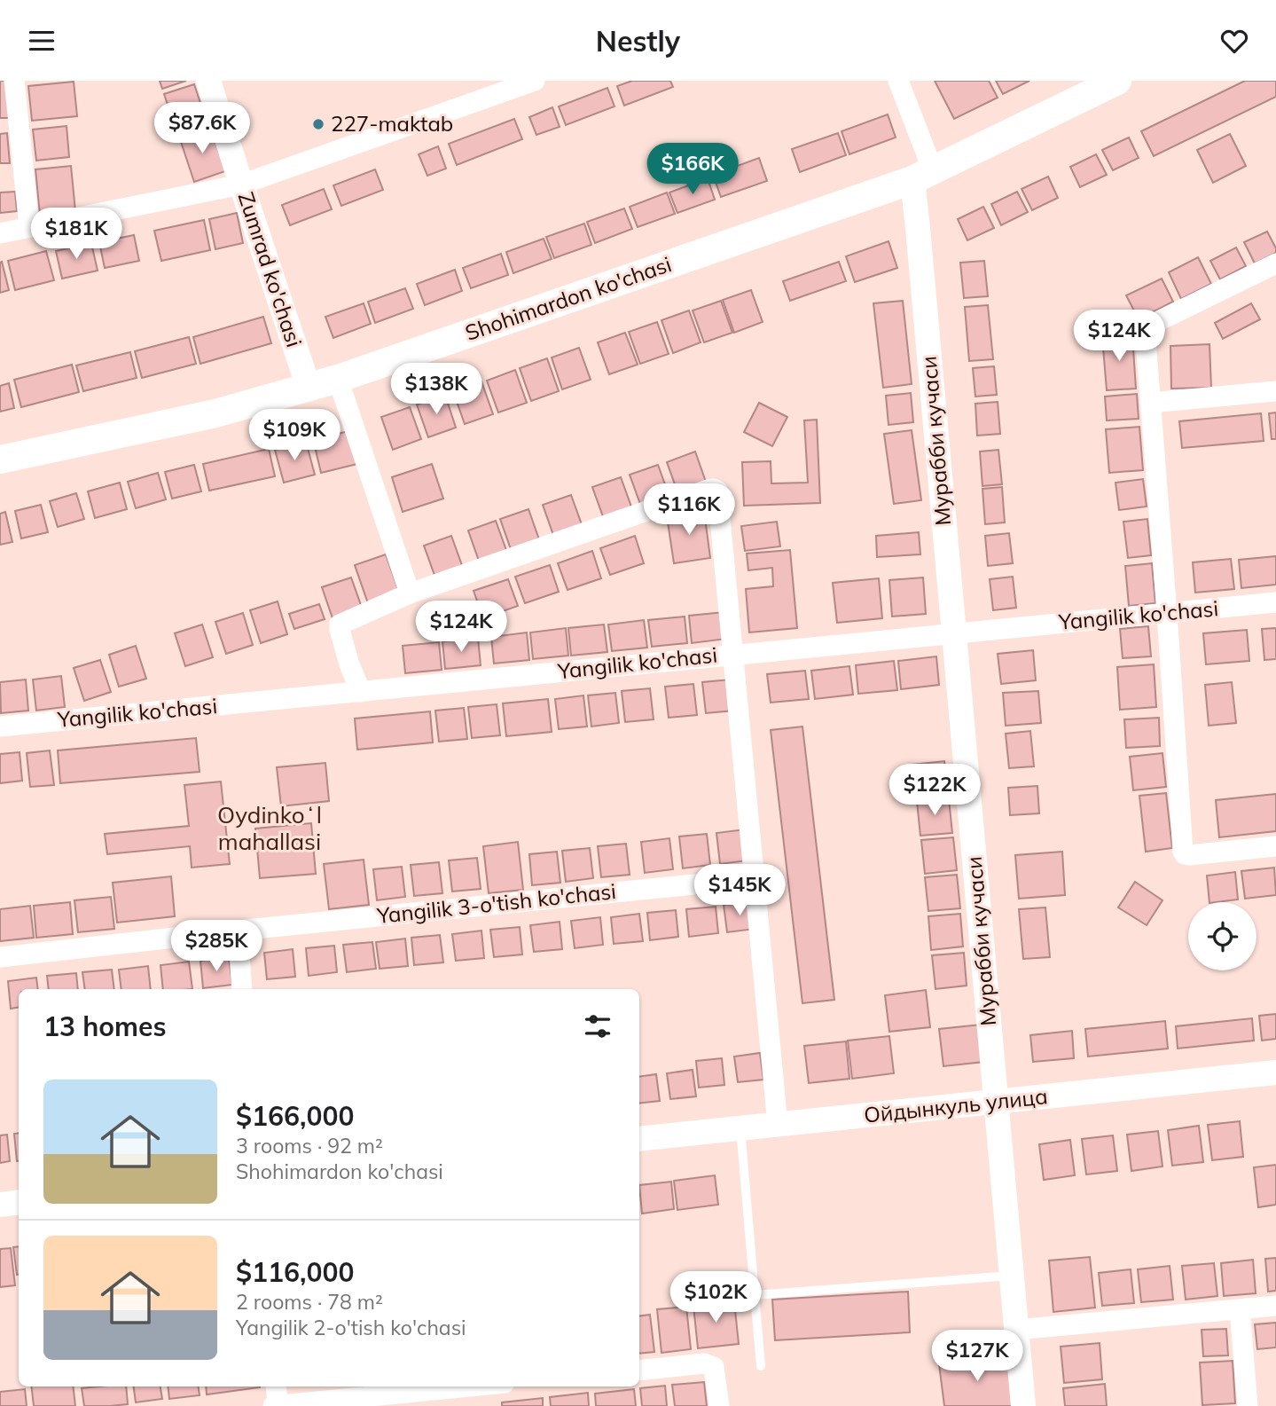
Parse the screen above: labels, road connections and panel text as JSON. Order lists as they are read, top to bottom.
{
  "streets": {
    "main road": ["Shohimardon ko'chasi"],
    "street": [
      "Zumrad ko'chasi",
      "Мурабби кучаси",
      "Yangilik ko'chasi",
      "Yangilik 3-o'tish ko'chasi",
      "Ойдынкуль улица"
    ]
  },
  "crossings": [
    ["Zumrad ko'chasi", "Shohimardon ko'chasi"],
    ["Shohimardon ko'chasi", "Мурабби кучаси"],
    ["Мурабби кучаси", "Yangilik ko'chasi"],
    ["Мурабби кучаси", "Ойдынкуль улица"]
  ],
  "districts": ["Oydinkoʻl mahallasi"],
  "places": ["227-maktab"],
  "page": {
    "header": "Nestly",
    "price": [
      "$87.6K",
      "$166K",
      "$181K",
      "$124K",
      "$138K",
      "$109K",
      "$116K",
      "$124K",
      "$122K",
      "$145K",
      "$285K",
      "$102K",
      "$127K"
    ],
    "heading": "13 homes",
    "list": [
      {
        "name": "$166,000",
        "note": "3 rooms · 92 m² · Shohimardon ko'chasi"
      },
      {
        "name": "$116,000",
        "note": "2 rooms · 78 m² · Yangilik 2-o'tish ko'chasi"
      }
    ]
  }
}
